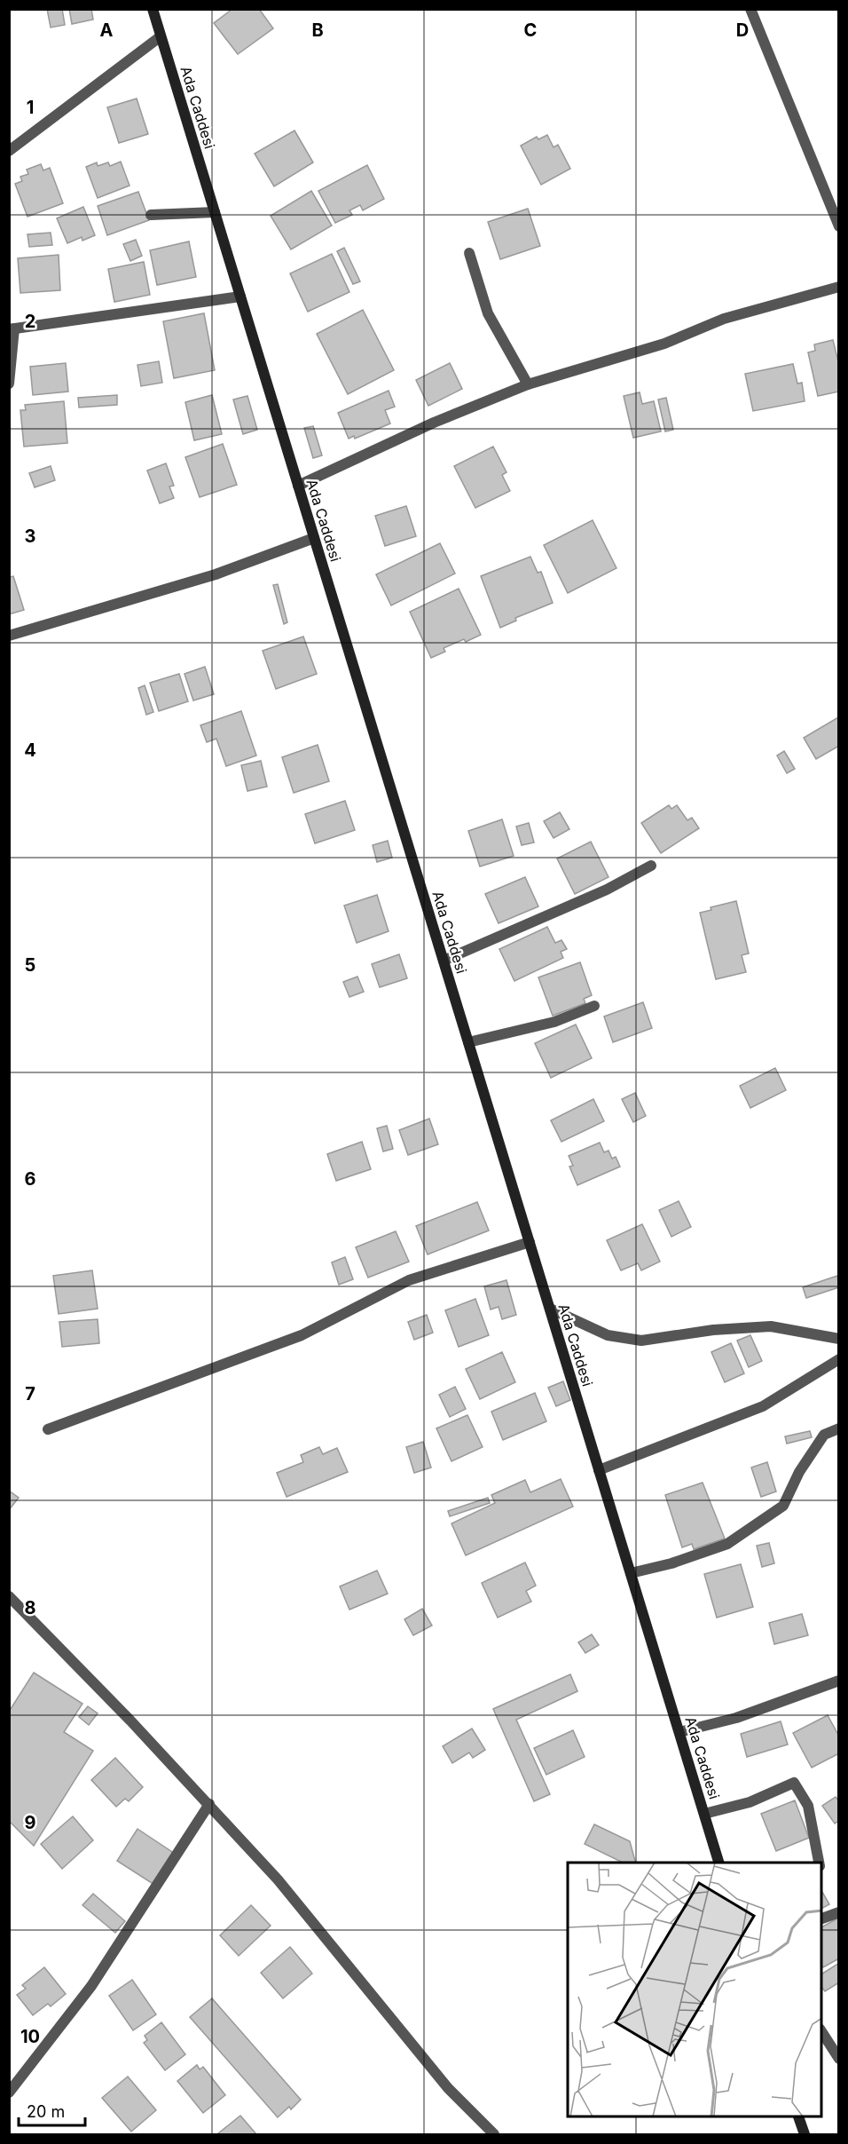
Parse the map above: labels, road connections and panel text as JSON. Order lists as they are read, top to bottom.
{
  "streets": {
    "main road": ["Ada Caddesi"]
  },
  "scale_bar": "20 m",
  "grid": {
    "columns": [
      "A",
      "B",
      "C",
      "D"
    ],
    "rows": [
      "1",
      "2",
      "3",
      "4",
      "5",
      "6",
      "7",
      "8",
      "9",
      "10"
    ]
  }
}
